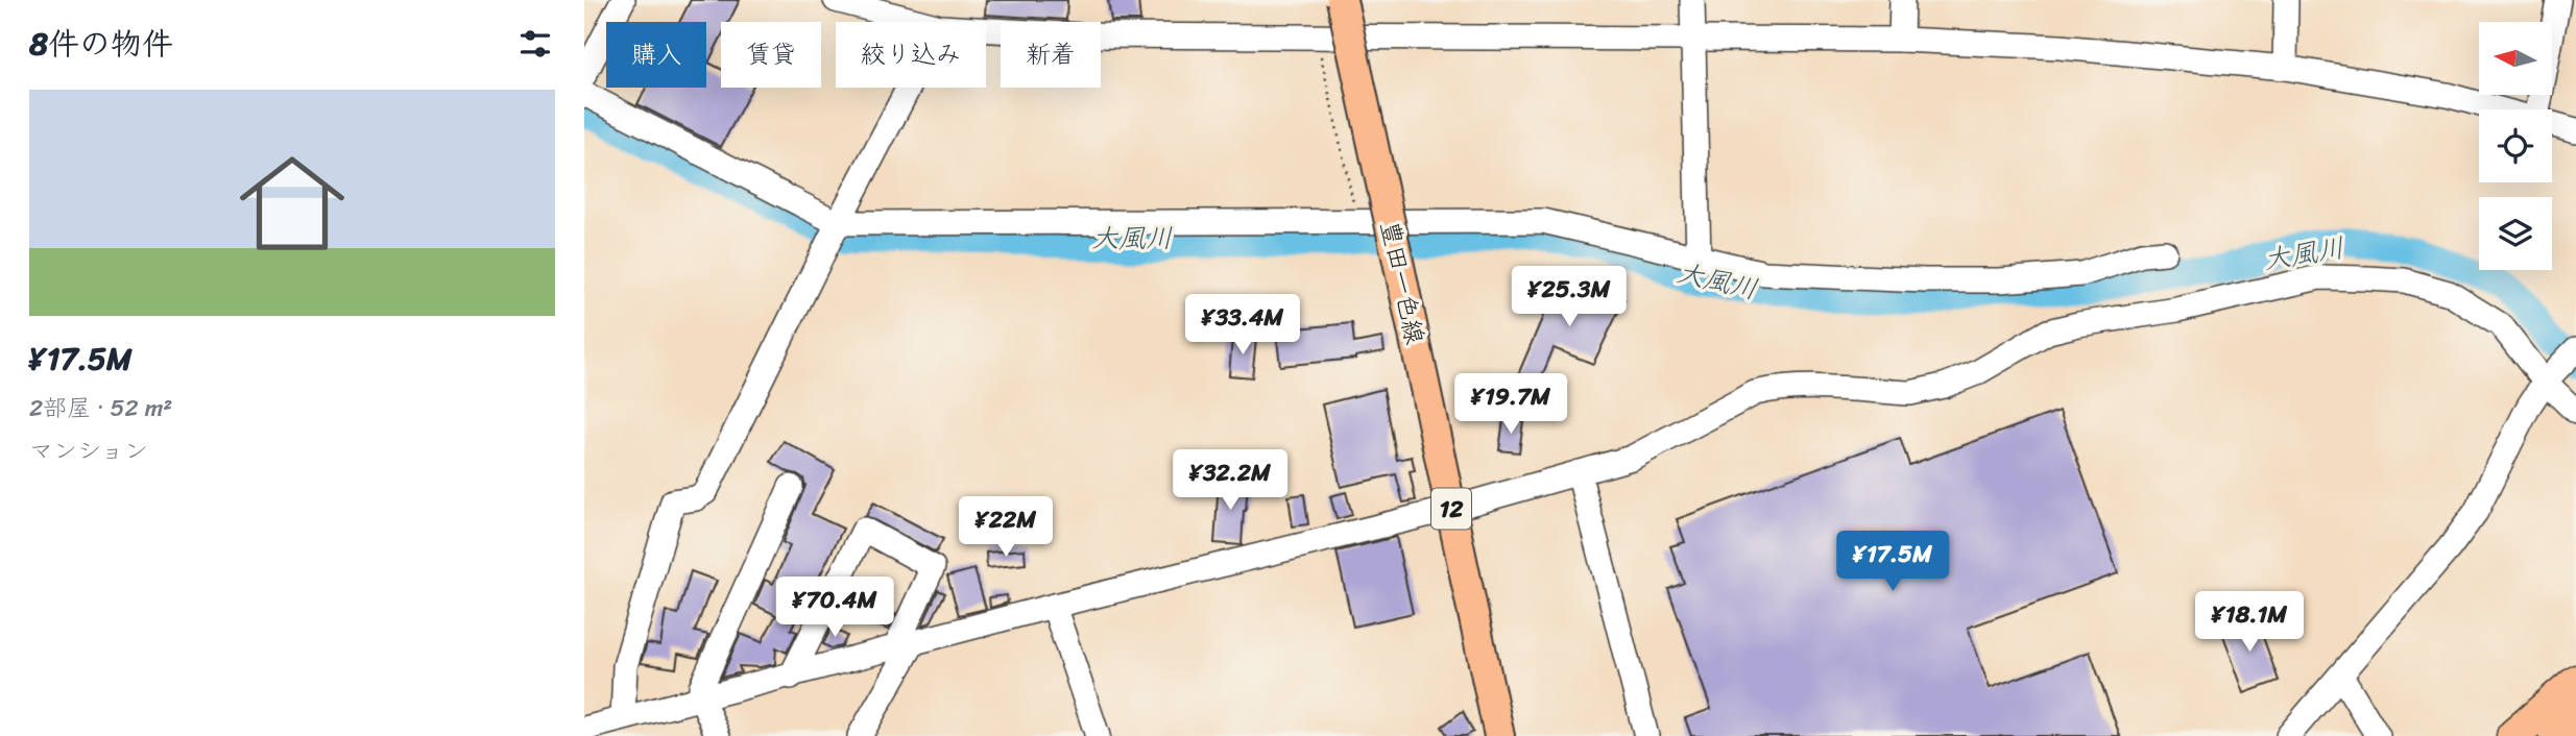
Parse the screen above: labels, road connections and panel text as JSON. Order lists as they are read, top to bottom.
{
  "streets": {
    "main road": ["豊田一色線", "12"]
  },
  "water": ["大風川"],
  "north": "left",
  "page": {
    "heading": "8件の物件",
    "chip": [
      "購入",
      "賃貸",
      "絞り込み",
      "新着"
    ],
    "list": [
      {
        "name": "¥17.5M",
        "note": "2部屋 · 52 m² · マンション"
      }
    ],
    "price": [
      "¥25.3M",
      "¥33.4M",
      "¥19.7M",
      "¥32.2M",
      "¥22M",
      "¥17.5M",
      "¥70.4M",
      "¥18.1M"
    ]
  }
}
